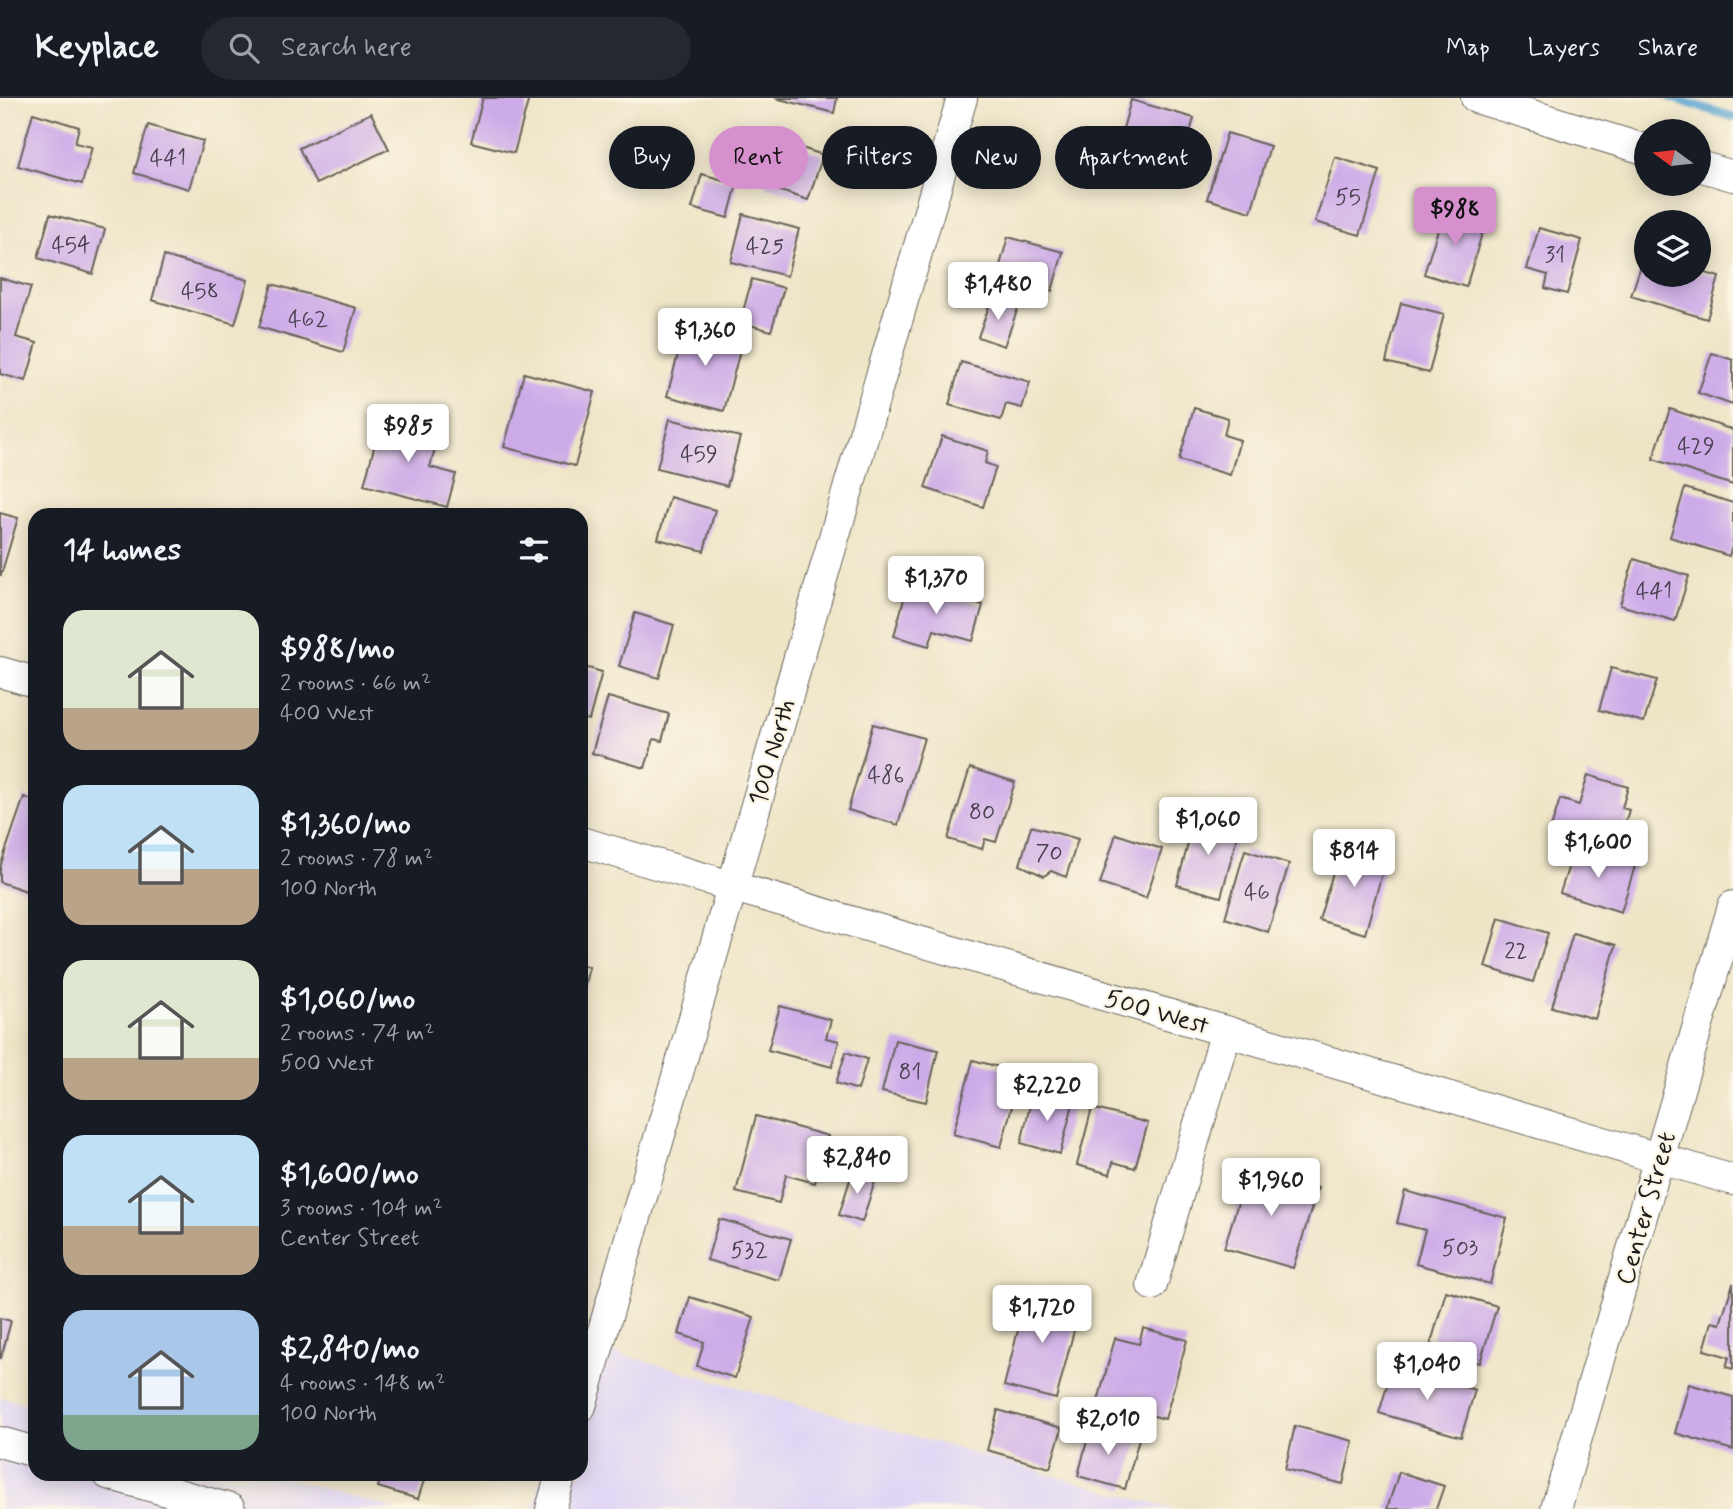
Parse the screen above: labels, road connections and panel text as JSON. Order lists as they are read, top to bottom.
{
  "streets": {
    "street": ["100 North", "500 West", "Center Street"]
  },
  "crossings": [
    ["100 North", "500 West"],
    ["500 West", "Center Street"]
  ],
  "house_numbers": [
    "441",
    "55",
    "454",
    "425",
    "31",
    "458",
    "462",
    "429",
    "459",
    "441",
    "486",
    "80",
    "70",
    "46",
    "22",
    "81",
    "503",
    "532"
  ],
  "north": "left",
  "page": {
    "header": "Keyplace",
    "search": "Search here",
    "nav": ["Map", "Layers", "Share"],
    "chip": [
      "Buy",
      "Rent",
      "Filters",
      "New",
      "Apartment"
    ],
    "price": [
      "$988",
      "$1,480",
      "$1,360",
      "$985",
      "$1,370",
      "$1,060",
      "$1,600",
      "$814",
      "$2,220",
      "$2,840",
      "$1,960",
      "$1,720",
      "$1,040",
      "$2,010"
    ],
    "heading": "14 homes",
    "list": [
      {
        "name": "$988/mo",
        "note": "2 rooms · 66 m² · 400 West"
      },
      {
        "name": "$1,360/mo",
        "note": "2 rooms · 78 m² · 100 North"
      },
      {
        "name": "$1,060/mo",
        "note": "2 rooms · 74 m² · 500 West"
      },
      {
        "name": "$1,600/mo",
        "note": "3 rooms · 104 m² · Center Street"
      },
      {
        "name": "$2,840/mo",
        "note": "4 rooms · 148 m² · 100 North"
      }
    ]
  }
}
